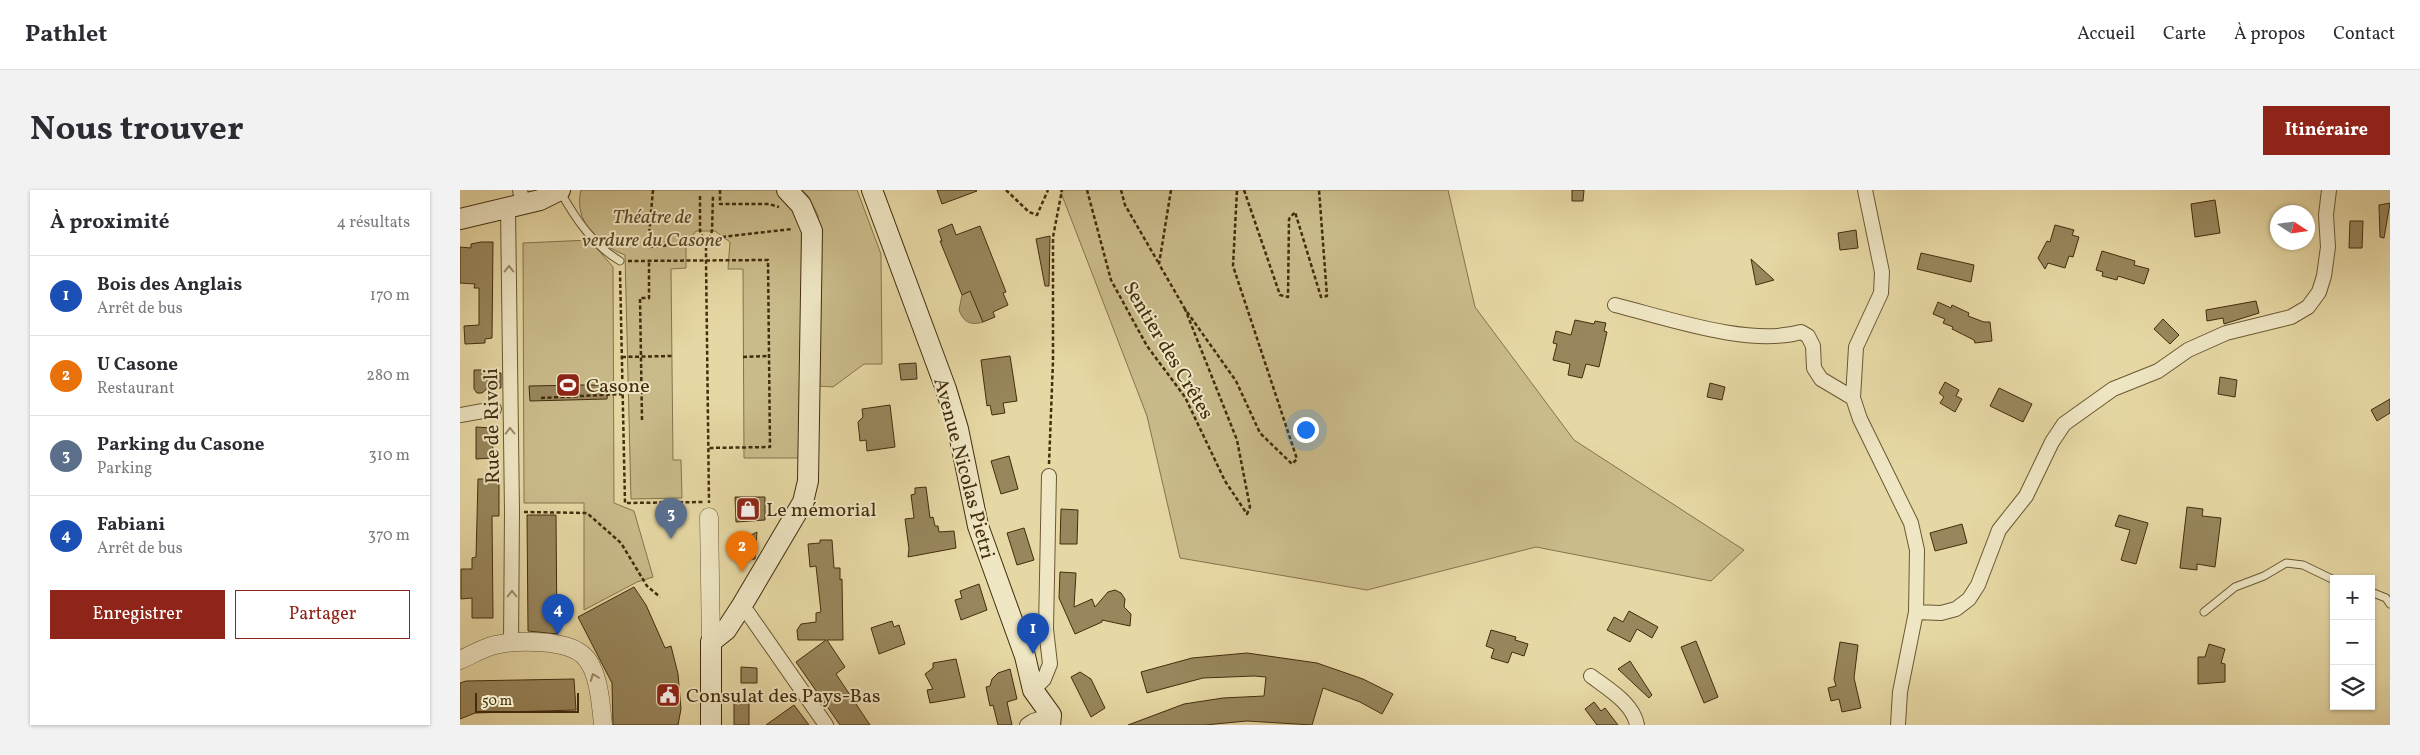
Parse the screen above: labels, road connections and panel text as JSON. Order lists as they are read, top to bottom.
{
  "streets": {
    "main road": ["Avenue Nicolas Pietri"],
    "street": ["Rue de Rivoli"],
    "path": ["Sentier des Crêtes"]
  },
  "one_way": ["Rue de Rivoli"],
  "parks": ["Théatre de verdure du Casone"],
  "places": {
    "sports": ["Casone"],
    "shop": ["Le mémorial"],
    "public building": ["Consulat des Pays-Bas"]
  },
  "scale_bar": "50 m",
  "north": "right",
  "page": {
    "header": "Pathlet",
    "nav": [
      "Accueil",
      "Carte",
      "À propos",
      "Contact"
    ],
    "title": "Nous trouver",
    "buttons": [
      "Itinéraire",
      ["Enregistrer", "Partager"]
    ],
    "heading": ["À proximité", "4 résultats"],
    "list": [
      {
        "mark": "1",
        "name": "Bois des Anglais",
        "note": "Arrêt de bus",
        "value": "170 m"
      },
      {
        "mark": "2",
        "name": "U Casone",
        "note": "Restaurant",
        "value": "280 m"
      },
      {
        "mark": "3",
        "name": "Parking du Casone",
        "note": "Parking",
        "value": "310 m"
      },
      {
        "mark": "4",
        "name": "Fabiani",
        "note": "Arrêt de bus",
        "value": "370 m"
      }
    ],
    "pins": [
      "3",
      "2",
      "4",
      "1"
    ],
    "map_buttons": ["+", "−"],
    "scale": "50 m"
  }
}
